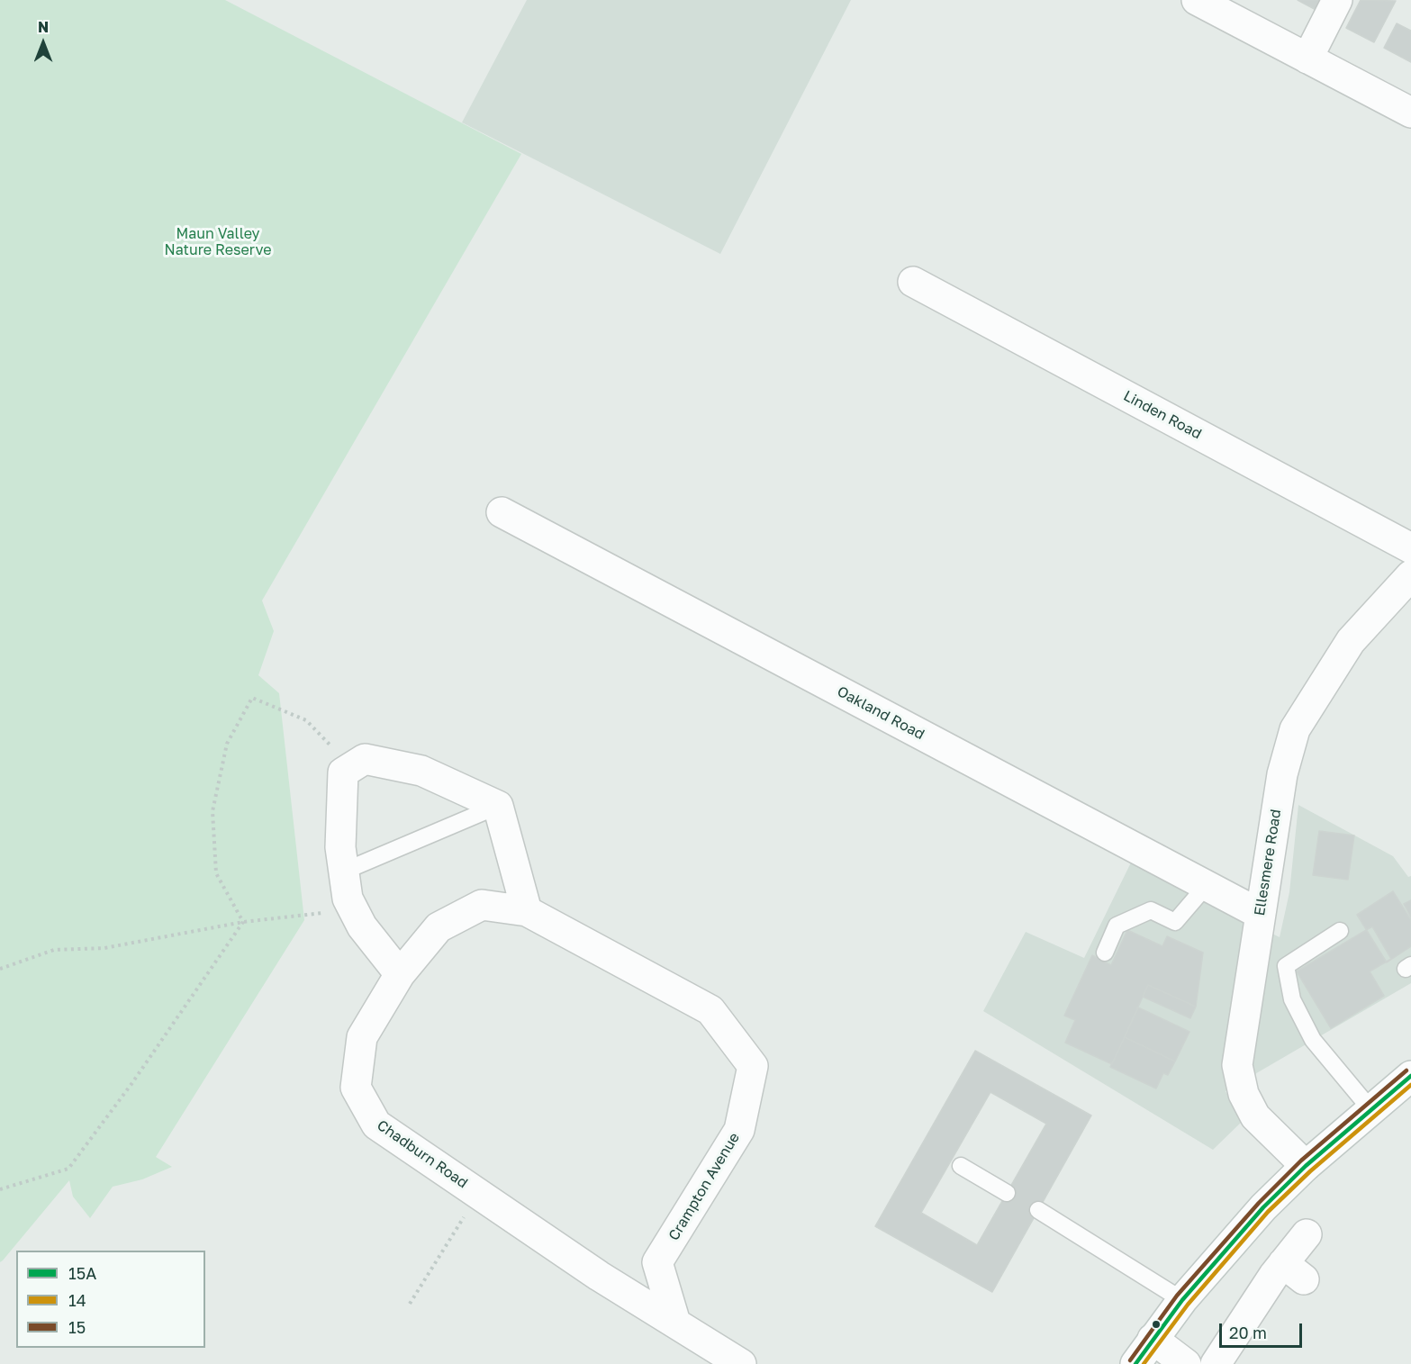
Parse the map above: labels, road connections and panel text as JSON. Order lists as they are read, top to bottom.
{
  "streets": {
    "street": [
      "Linden Road",
      "Oakland Road",
      "Ellesmere Road",
      "Chadburn Road",
      "Crampton Avenue"
    ]
  },
  "crossings": [
    ["Oakland Road", "Ellesmere Road"],
    ["Chadburn Road", "Crampton Avenue"]
  ],
  "parks": ["Maun Valley Nature Reserve"],
  "lines": ["transit line 15", "transit line 15A", "transit line 14"],
  "legend": ["15A", "14", "15"],
  "scale_bar": "20 m",
  "north": "top"
}
